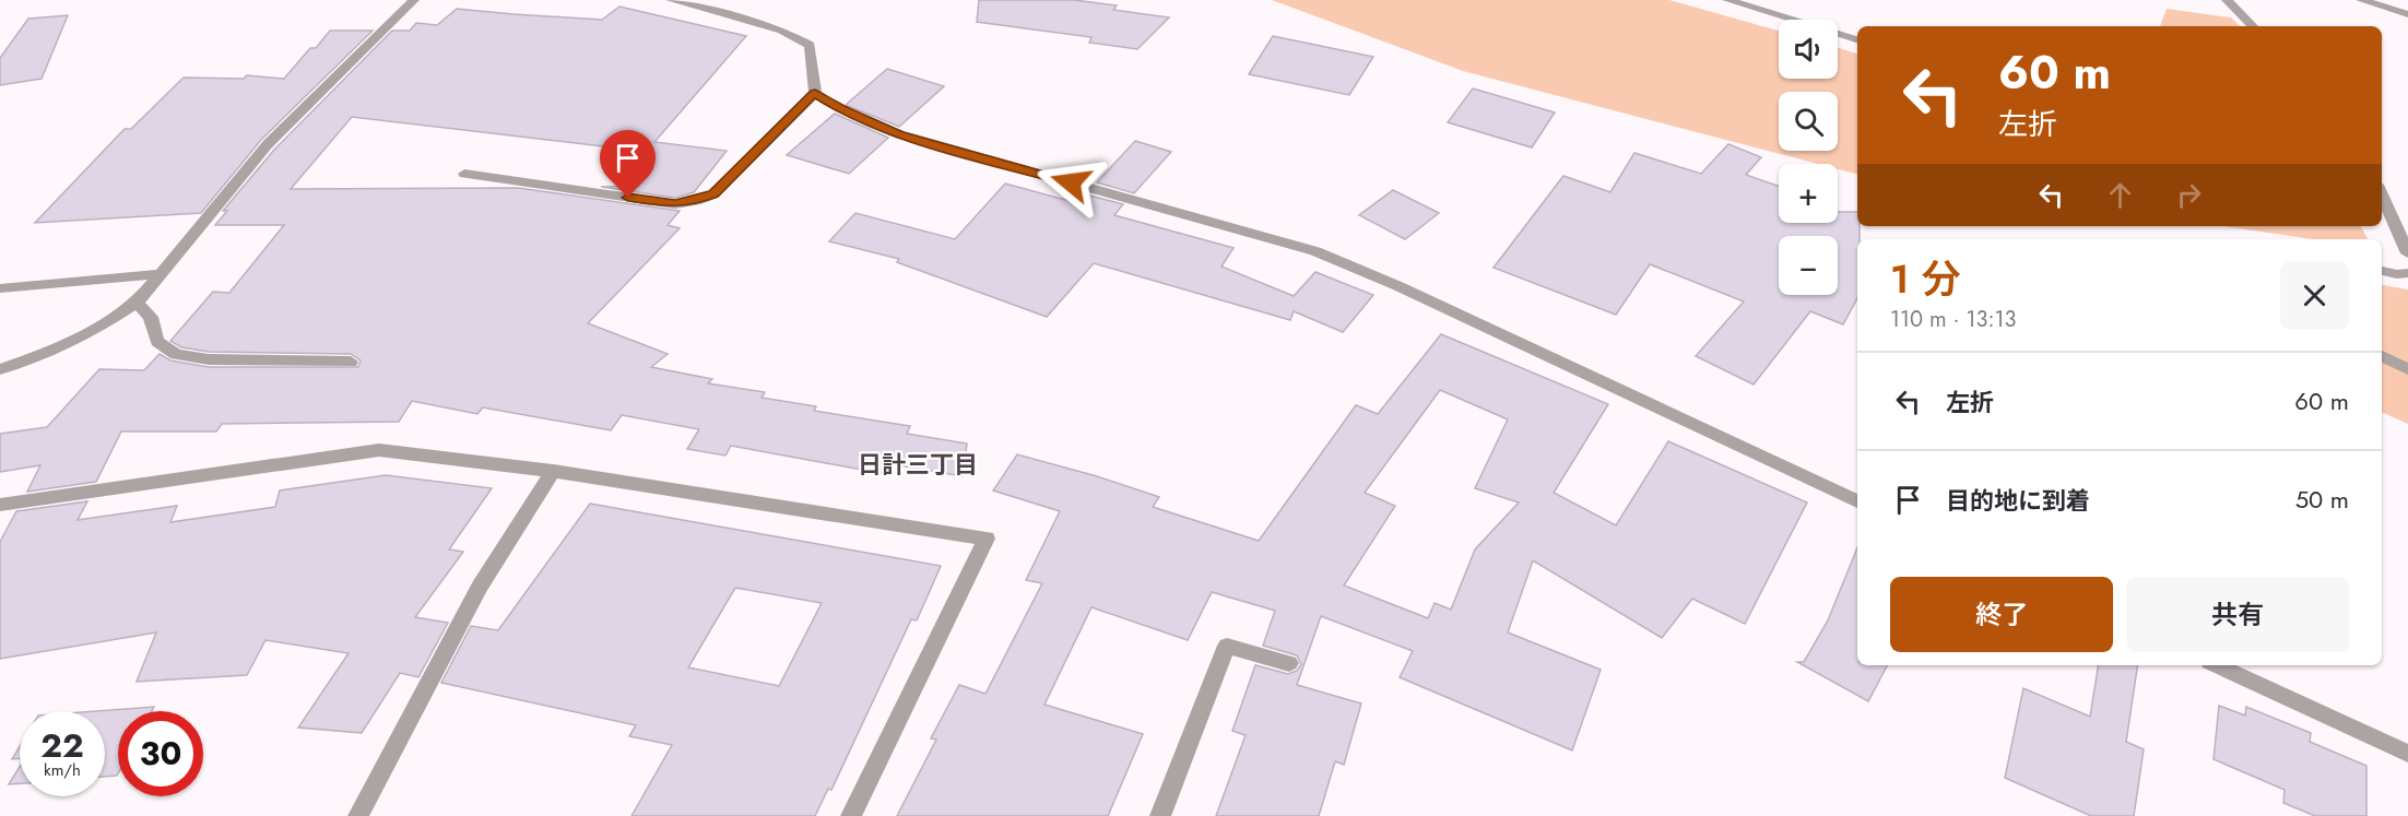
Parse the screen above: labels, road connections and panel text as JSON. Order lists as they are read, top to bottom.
{
  "districts": ["日計三丁目"],
  "page": {
    "map_buttons": ["+", "−"],
    "turn": ["60 m", "左折"],
    "heading": ["1 分", "110 m · 13:13"],
    "list": [
      {
        "name": "左折",
        "value": "60 m"
      },
      {
        "name": "目的地に到着",
        "value": "50 m"
      }
    ],
    "buttons": ["終了", "共有"],
    "speed": "22 km/h",
    "limit": "30"
  }
}
